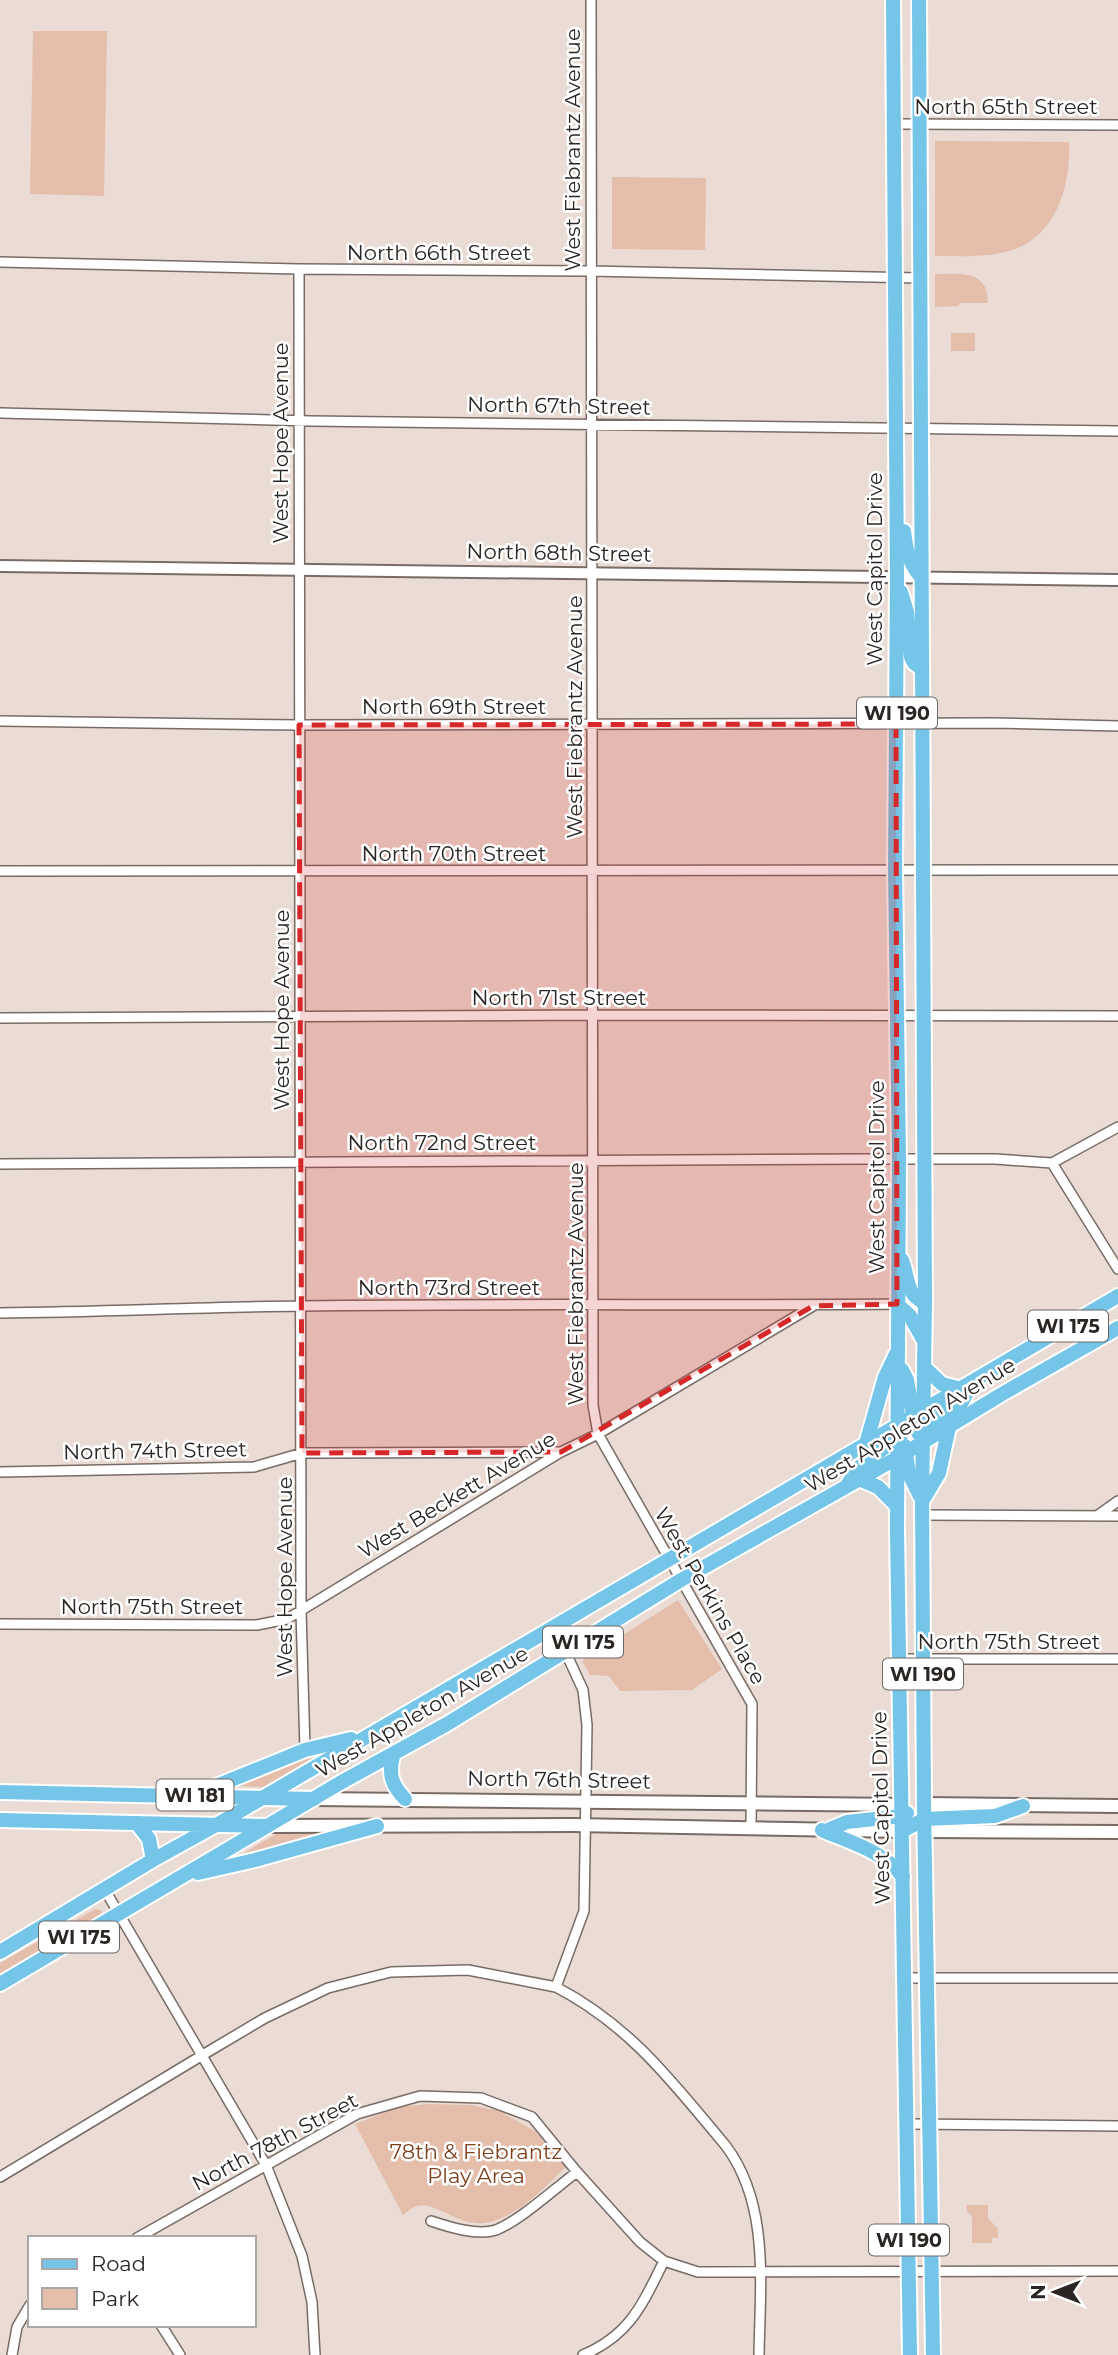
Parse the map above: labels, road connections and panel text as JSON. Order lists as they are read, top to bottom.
{
  "streets": {
    "main road": [
      "West Capitol Drive",
      "WI 190",
      "WI 175",
      "West Appleton Avenue",
      "North 76th Street",
      "WI 181"
    ],
    "street": [
      "North 65th Street",
      "West Fiebrantz Avenue",
      "North 66th Street",
      "North 67th Street",
      "West Hope Avenue",
      "North 68th Street",
      "North 69th Street",
      "North 70th Street",
      "North 71st Street",
      "North 72nd Street",
      "North 73rd Street",
      "North 74th Street",
      "West Beckett Avenue",
      "West Perkins Place",
      "North 75th Street",
      "North 78th Street"
    ]
  },
  "crossings": [
    ["North 65th Street", "West Capitol Drive"],
    ["West Fiebrantz Avenue", "North 66th Street"],
    ["West Fiebrantz Avenue", "North 67th Street"],
    ["West Fiebrantz Avenue", "North 68th Street"],
    ["West Fiebrantz Avenue", "North 69th Street"],
    ["West Fiebrantz Avenue", "North 70th Street"],
    ["West Fiebrantz Avenue", "North 71st Street"],
    ["West Fiebrantz Avenue", "North 72nd Street"],
    ["West Fiebrantz Avenue", "North 73rd Street"],
    ["West Fiebrantz Avenue", "West Beckett Avenue"],
    ["West Fiebrantz Avenue", "West Perkins Place"],
    ["North 66th Street", "West Hope Avenue"],
    ["North 66th Street", "West Capitol Drive"],
    ["North 67th Street", "West Hope Avenue"],
    ["North 67th Street", "West Capitol Drive"],
    ["West Hope Avenue", "North 68th Street"],
    ["West Hope Avenue", "North 69th Street"],
    ["West Hope Avenue", "North 70th Street"],
    ["West Hope Avenue", "North 71st Street"],
    ["West Hope Avenue", "North 72nd Street"],
    ["West Hope Avenue", "North 73rd Street"],
    ["West Hope Avenue", "North 74th Street"],
    ["West Hope Avenue", "West Beckett Avenue"],
    ["West Hope Avenue", "North 75th Street"],
    ["North 68th Street", "West Capitol Drive"],
    ["West Capitol Drive", "North 69th Street"],
    ["West Capitol Drive", "North 70th Street"],
    ["West Capitol Drive", "North 71st Street"],
    ["West Capitol Drive", "North 72nd Street"],
    ["West Capitol Drive", "North 73rd Street"],
    ["West Capitol Drive", "West Appleton Avenue"],
    ["West Capitol Drive", "North 75th Street"],
    ["West Capitol Drive", "North 76th Street"],
    ["North 73rd Street", "West Beckett Avenue"],
    ["West Appleton Avenue", "West Perkins Place"],
    ["West Appleton Avenue", "North 76th Street"],
    ["North 74th Street", "West Beckett Avenue"],
    ["West Beckett Avenue", "West Perkins Place"],
    ["West Beckett Avenue", "North 75th Street"],
    ["West Perkins Place", "North 76th Street"]
  ],
  "parks": ["78th & Fiebrantz Play Area"],
  "legend": ["Road", "Park"],
  "north": "left"
}
